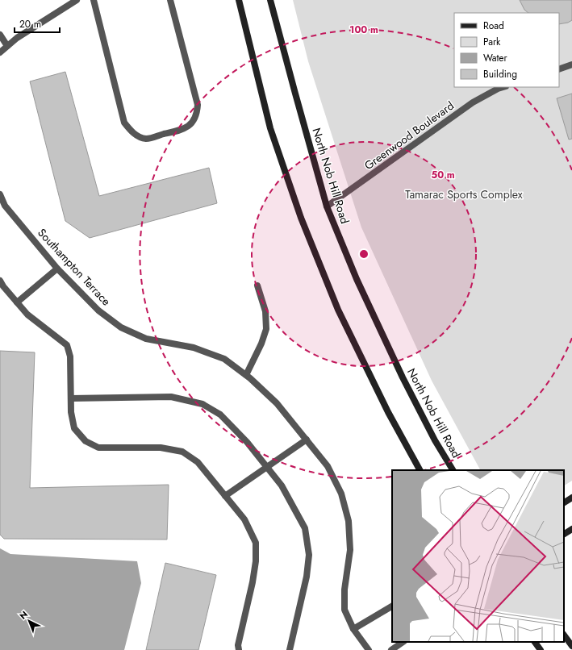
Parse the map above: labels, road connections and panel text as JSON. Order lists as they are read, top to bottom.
{
  "streets": {
    "main road": ["North Nob Hill Road"],
    "street": ["Greenwood Boulevard", "Southampton Terrace"]
  },
  "crossings": [
    ["Greenwood Boulevard", "North Nob Hill Road"]
  ],
  "parks": ["Tamarac Sports Complex"],
  "legend": [
    "Road",
    "Park",
    "Water",
    "Building"
  ],
  "scale_bar": "20 m",
  "north": "top left",
  "rings": ["100 m", "50 m"]
}
